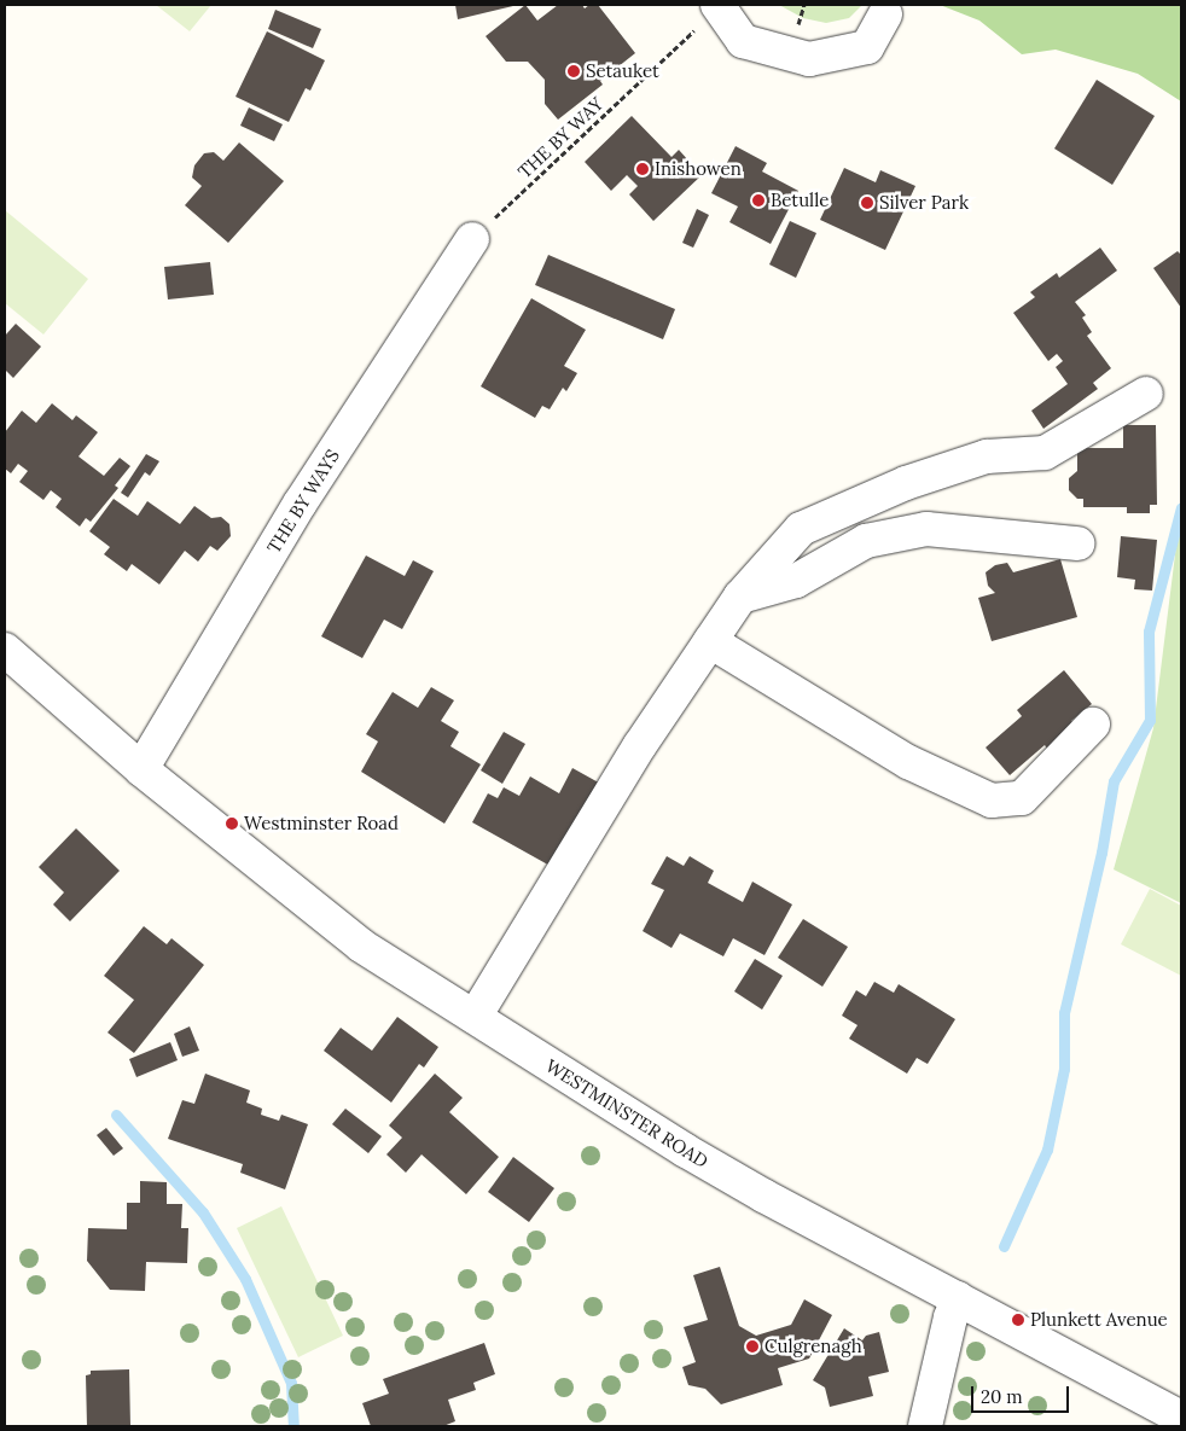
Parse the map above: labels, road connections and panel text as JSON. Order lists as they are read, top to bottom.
{
  "streets": {
    "street": ["THE BY WAYS", "WESTMINSTER ROAD"],
    "path": ["THE BY WAY"]
  },
  "crossings": [
    ["THE BY WAY", "THE BY WAYS"],
    ["THE BY WAYS", "WESTMINSTER ROAD"]
  ],
  "places": [
    "Setauket",
    "Inishowen",
    "Betulle",
    "Silver Park",
    "Westminster Road",
    "Plunkett Avenue",
    "Culgrenagh"
  ],
  "scale_bar": "20 m"
}
